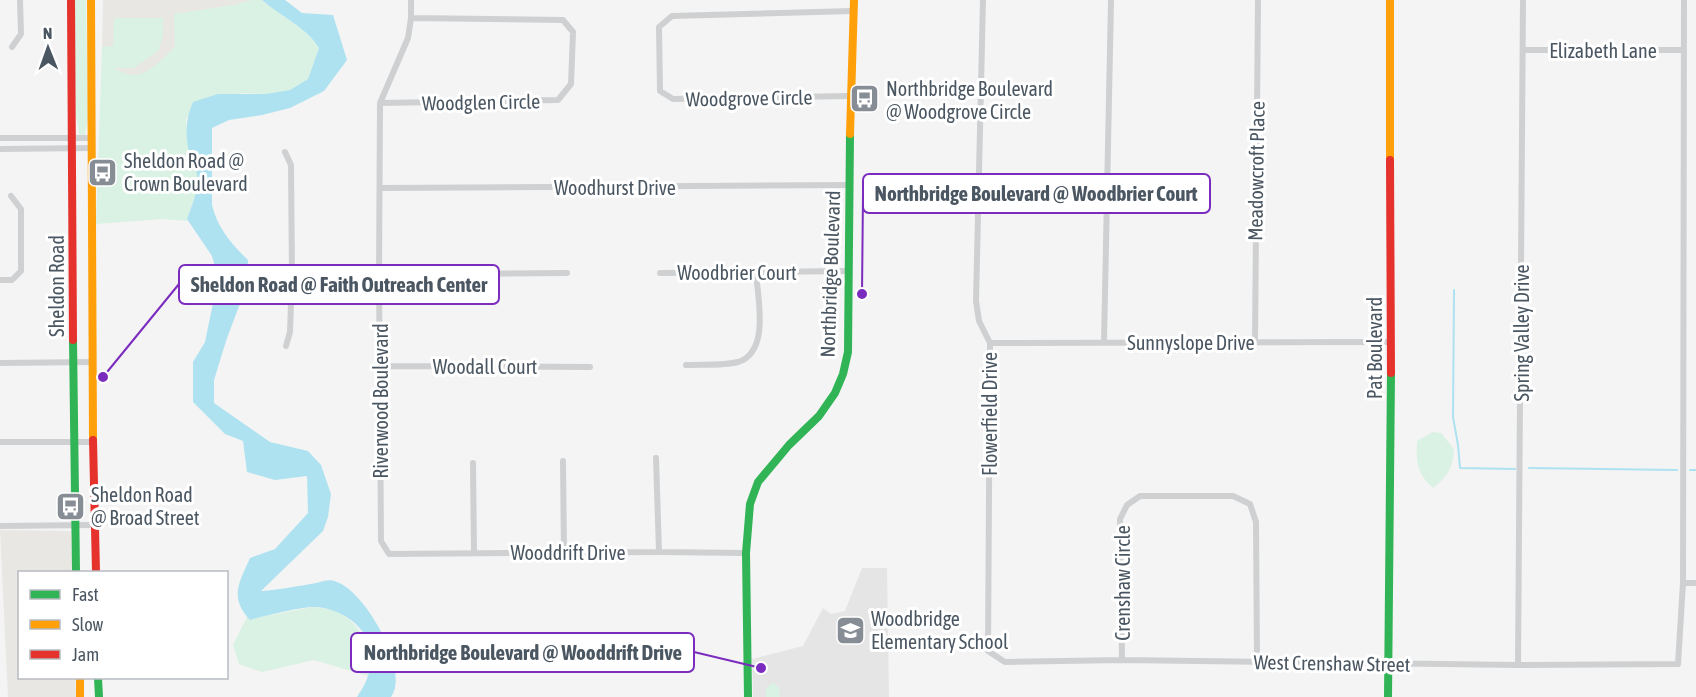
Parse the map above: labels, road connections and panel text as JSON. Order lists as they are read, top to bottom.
{
  "streets": {
    "street": [
      "Elizabeth Lane",
      "Woodgrove Circle",
      "Woodglen Circle",
      "Meadowcroft Place",
      "Woodhurst Drive",
      "Woodbrier Court",
      "Northbridge Boulevard",
      "Sheldon Road",
      "Spring Valley Drive",
      "Sunnyslope Drive",
      "Pat Boulevard",
      "Woodall Court",
      "Riverwood Boulevard",
      "Flowerfield Drive",
      "Wooddrift Drive",
      "Crenshaw Circle",
      "West Crenshaw Street"
    ]
  },
  "crossings": [
    ["Elizabeth Lane", "Spring Valley Drive"],
    ["Woodgrove Circle", "Northbridge Boulevard"],
    ["Woodglen Circle", "Riverwood Boulevard"],
    ["Meadowcroft Place", "Sunnyslope Drive"],
    ["Woodhurst Drive", "Northbridge Boulevard"],
    ["Woodhurst Drive", "Riverwood Boulevard"],
    ["Woodbrier Court", "Northbridge Boulevard"],
    ["Northbridge Boulevard", "Wooddrift Drive"],
    ["Spring Valley Drive", "West Crenshaw Street"],
    ["Sunnyslope Drive", "Pat Boulevard"],
    ["Sunnyslope Drive", "Flowerfield Drive"],
    ["Pat Boulevard", "West Crenshaw Street"],
    ["Woodall Court", "Riverwood Boulevard"],
    ["Riverwood Boulevard", "Wooddrift Drive"],
    ["Flowerfield Drive", "West Crenshaw Street"],
    ["Crenshaw Circle", "West Crenshaw Street"]
  ],
  "places": {
    "bus stop": ["Northbridge Boulevard @ Woodgrove Circle", "Sheldon Road @ Crown Boulevard", "Sheldon Road @ Broad Street"],
    "other": ["Northbridge Boulevard @ Woodbrier Court", "Sheldon Road @ Faith Outreach Center", "Northbridge Boulevard @ Wooddrift Drive"],
    "school or university": ["Woodbridge Elementary School"]
  },
  "legend": ["Fast", "Slow", "Jam"],
  "north": "top"
}
